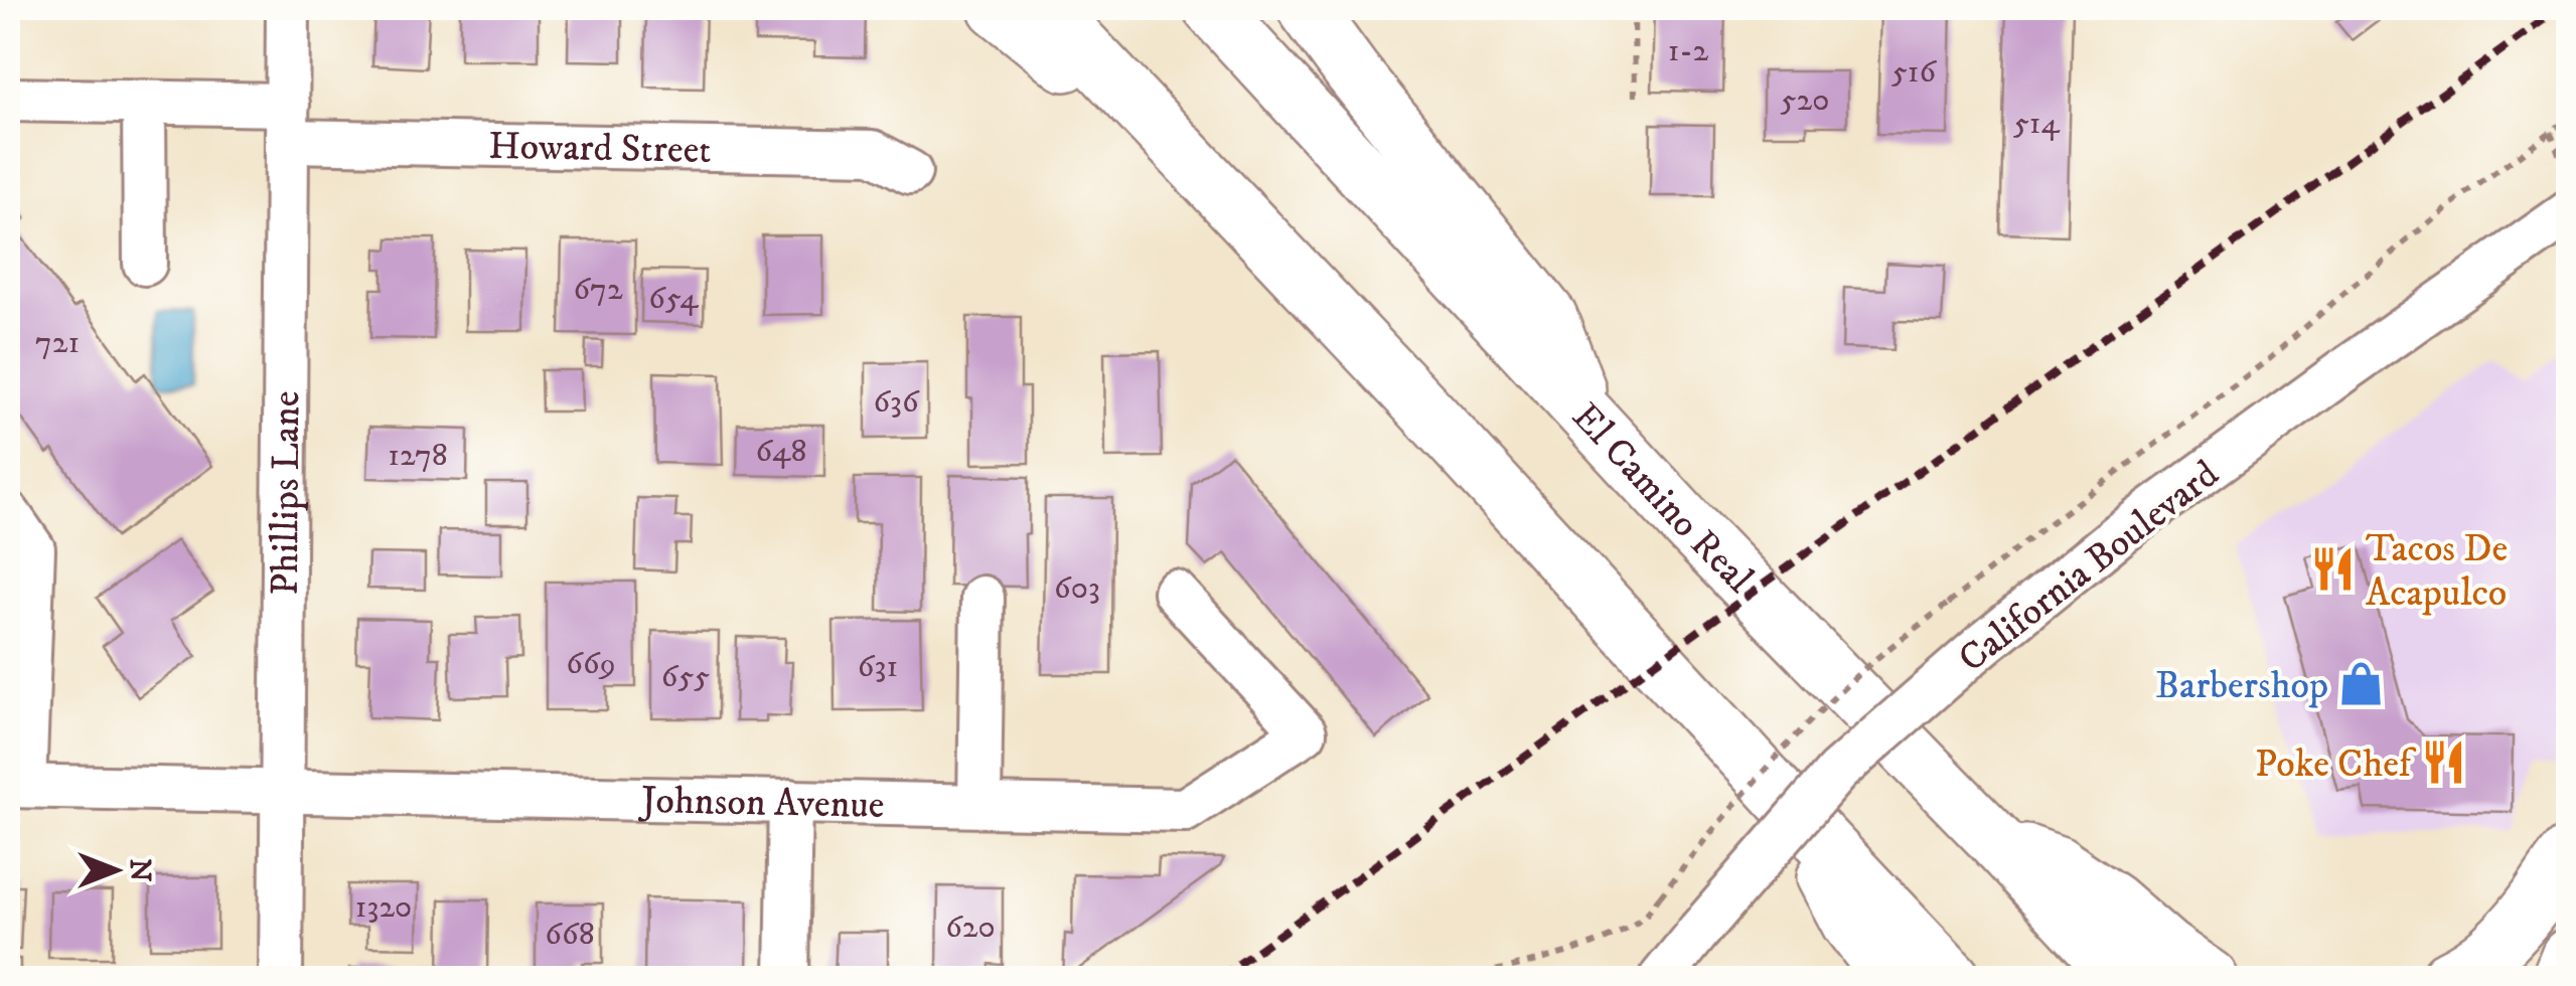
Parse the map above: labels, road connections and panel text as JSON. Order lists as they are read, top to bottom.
{
  "streets": {
    "highway": ["El Camino Real"],
    "street": [
      "Howard Street",
      "Phillips Lane",
      "California Boulevard",
      "Johnson Avenue"
    ]
  },
  "crossings": [
    ["Howard Street", "Phillips Lane"],
    ["Phillips Lane", "Johnson Avenue"]
  ],
  "places": {
    "restaurant": ["Tacos De Acapulco", "Poke Chef"],
    "shop": ["Barbershop"]
  },
  "house_numbers": [
    "1-2",
    "516",
    "520",
    "514",
    "672",
    "654",
    "721",
    "636",
    "648",
    "1278",
    "603",
    "669",
    "631",
    "655",
    "1320",
    "620",
    "668"
  ],
  "north": "right"
}
